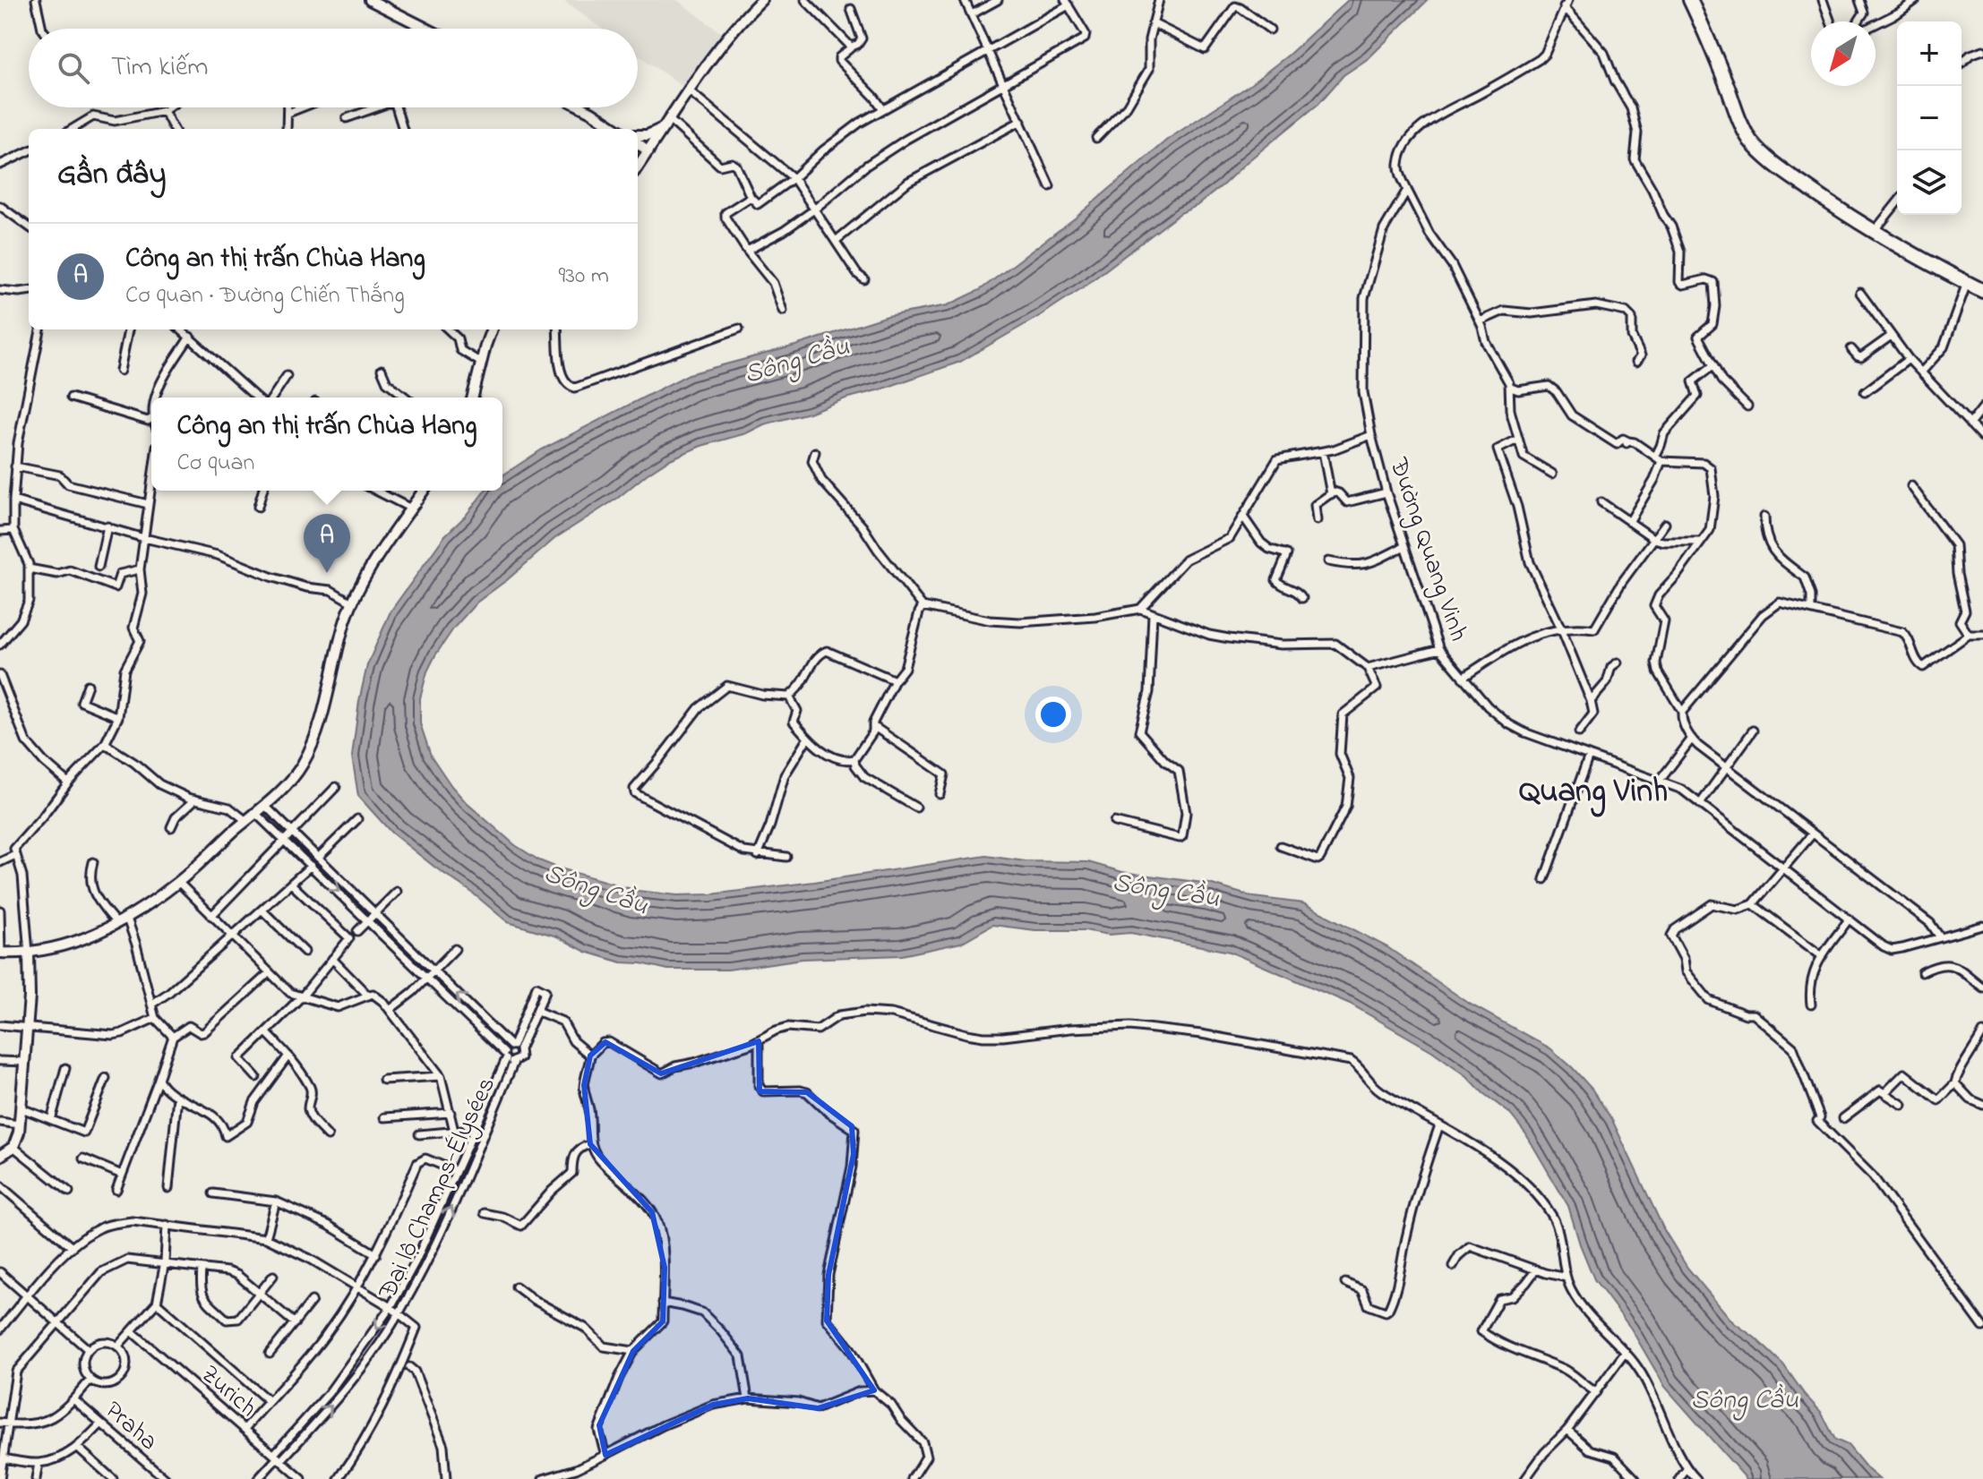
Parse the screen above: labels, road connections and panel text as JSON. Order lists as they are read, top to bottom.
{
  "streets": {
    "street": [
      "Đường Quang Vinh",
      "Đại lộ Champs-Élysées",
      "Zurich",
      "Praha"
    ]
  },
  "crossings": [
    ["Đại lộ Champs-Élysées", "Zurich"]
  ],
  "districts": ["Quang Vinh"],
  "water": ["Sông Cầu"],
  "north": "bottom left",
  "page": {
    "map_buttons": ["+", "−"],
    "search": "Tìm kiếm",
    "heading": "Gần đây",
    "list": [
      {
        "mark": "A",
        "name": "Công an thị trấn Chùa Hang",
        "note": "Cơ quan · Đường Chiến Thắng",
        "value": "930 m"
      }
    ],
    "popup": ["Công an thị trấn Chùa Hang", "Cơ quan"],
    "pins": "A"
  }
}
